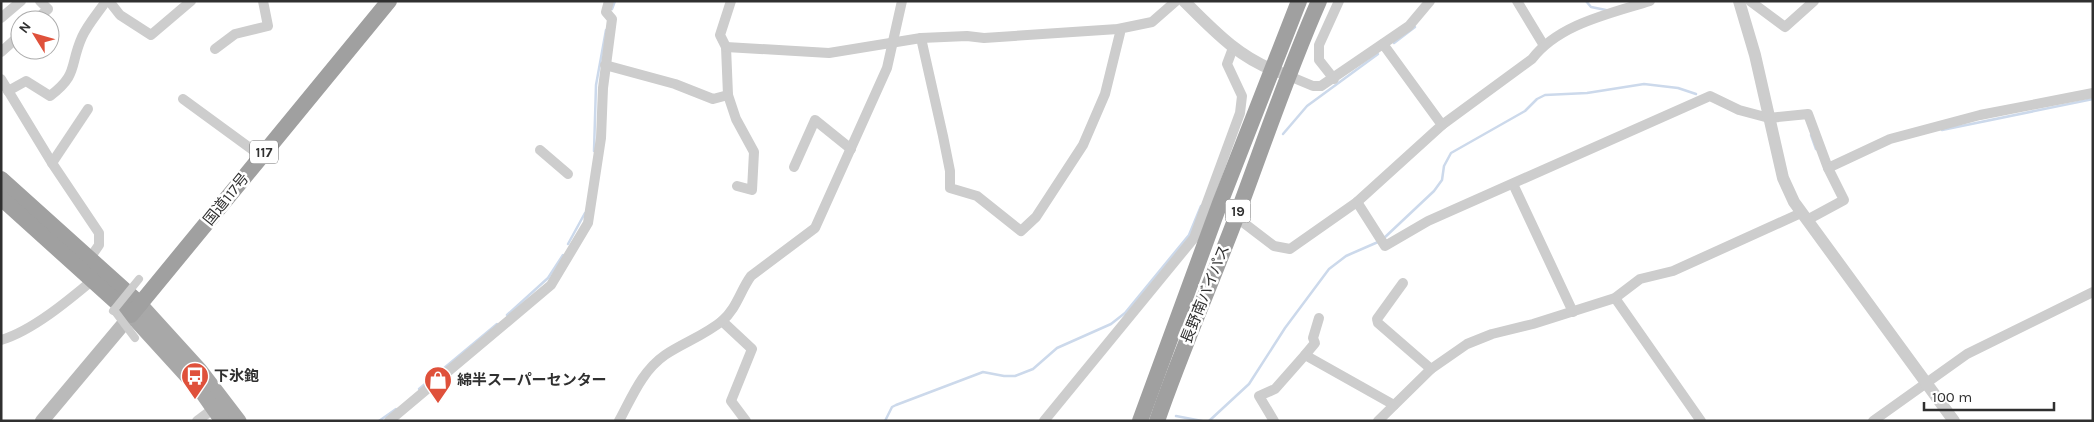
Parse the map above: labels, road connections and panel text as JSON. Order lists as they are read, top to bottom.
{
  "streets": {
    "highway": [
      "117",
      "国道117号",
      "19",
      "長野南バイパス"
    ]
  },
  "places": {
    "bus stop": ["下氷鉋"],
    "shop": ["綿半スーパーセンター"]
  },
  "scale_bar": "100 m",
  "north": "top left"
}
